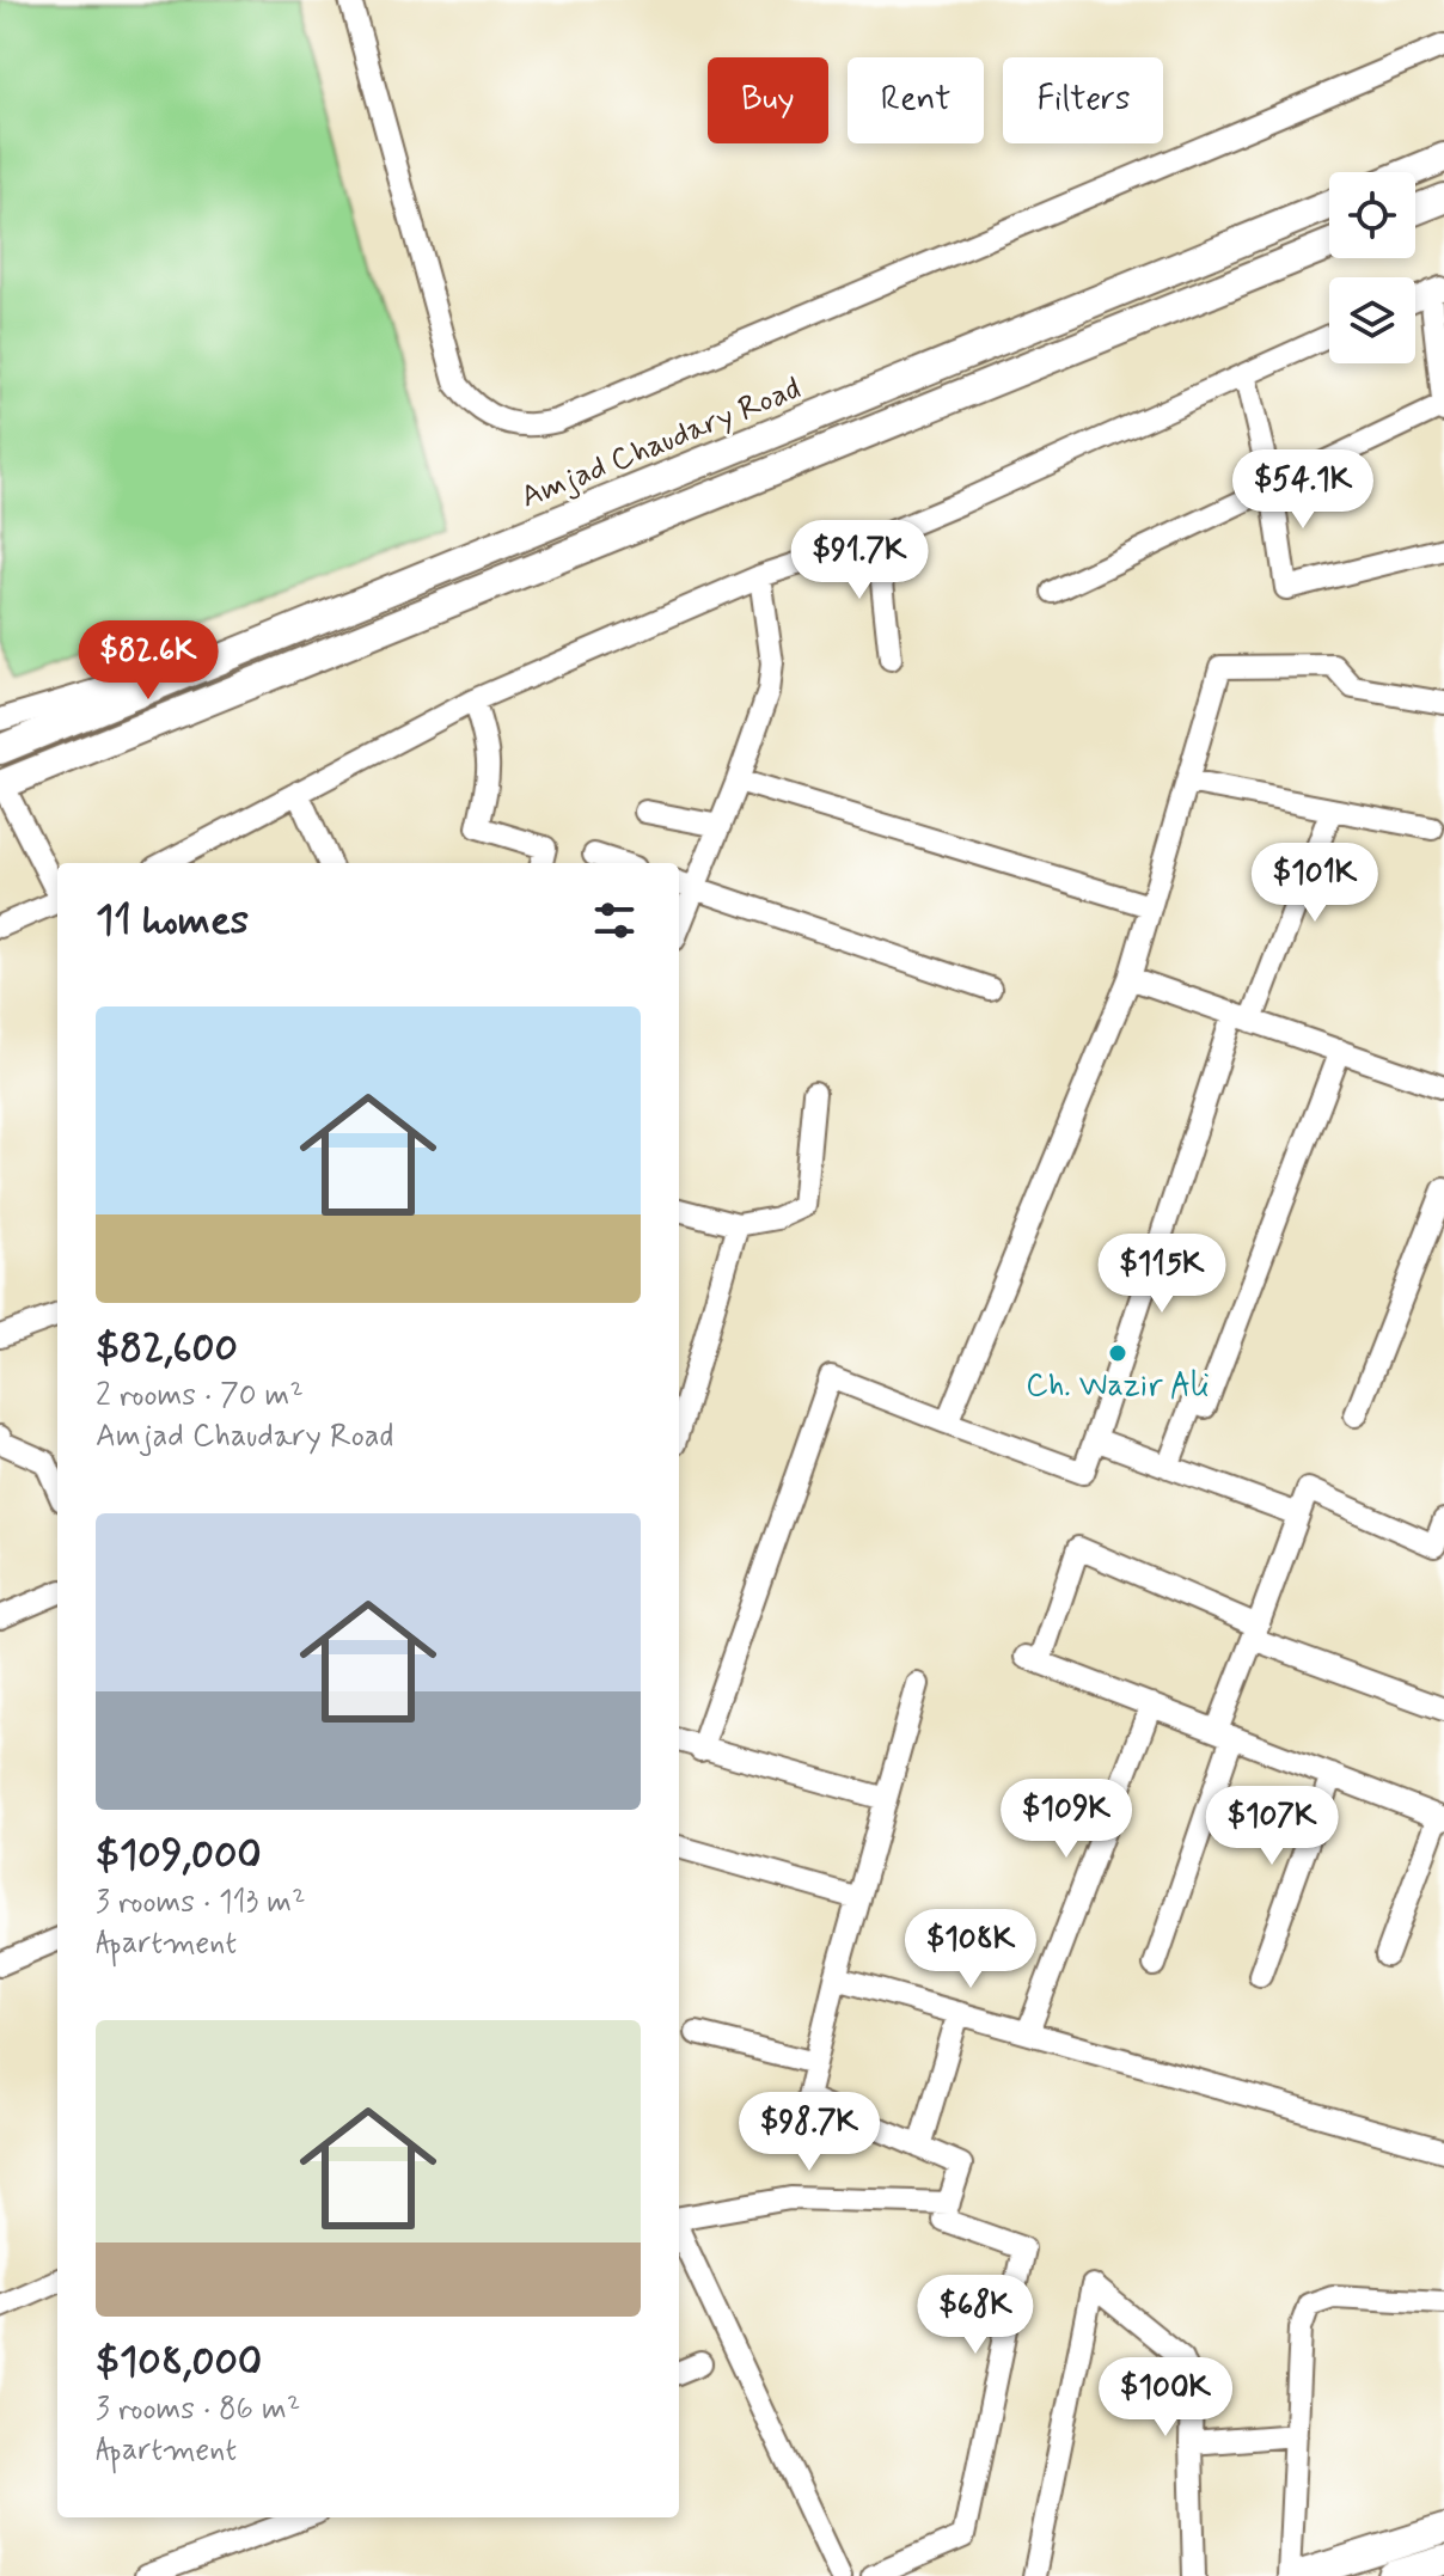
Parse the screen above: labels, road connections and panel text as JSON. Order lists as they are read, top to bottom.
{
  "streets": {
    "main road": ["Amjad Chaudary Road"]
  },
  "places": ["Ch. Wazir Ali"],
  "page": {
    "chip": ["Buy", "Rent", "Filters"],
    "price": [
      "$54.1K",
      "$91.7K",
      "$82.6K",
      "$101K",
      "$115K",
      "$109K",
      "$107K",
      "$108K",
      "$98.7K",
      "$68K",
      "$100K"
    ],
    "heading": "11 homes",
    "list": [
      {
        "name": "$82,600",
        "note": "2 rooms · 70 m² · Amjad Chaudary Road"
      },
      {
        "name": "$109,000",
        "note": "3 rooms · 113 m² · Apartment"
      },
      {
        "name": "$108,000",
        "note": "3 rooms · 86 m² · Apartment"
      }
    ]
  }
}
